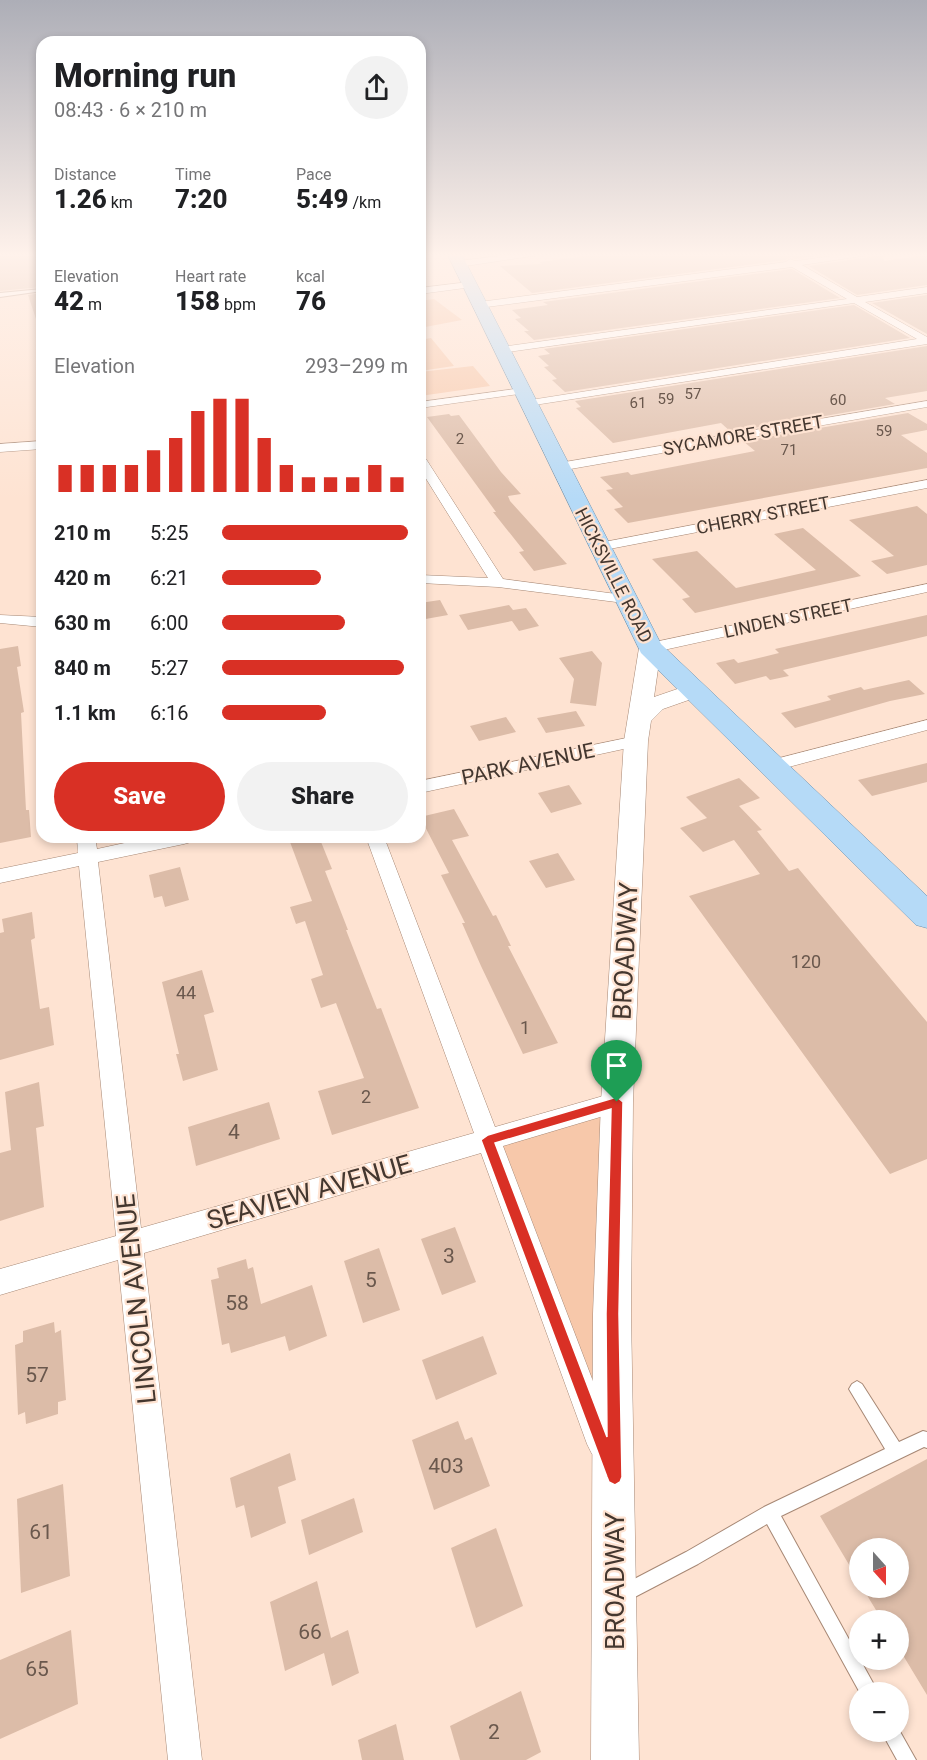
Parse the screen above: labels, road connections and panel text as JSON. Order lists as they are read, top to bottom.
{
  "streets": {
    "main road": ["HICKSVILLE ROAD", "BROADWAY"],
    "street": [
      "SYCAMORE STREET",
      "CHERRY STREET",
      "LINDEN STREET",
      "PARK AVENUE",
      "SEAVIEW AVENUE",
      "LINCOLN AVENUE"
    ]
  },
  "crossings": [
    ["SYCAMORE STREET", "HICKSVILLE ROAD"],
    ["CHERRY STREET", "HICKSVILLE ROAD"],
    ["HICKSVILLE ROAD", "LINDEN STREET"],
    ["HICKSVILLE ROAD", "BROADWAY"],
    ["LINDEN STREET", "BROADWAY"],
    ["PARK AVENUE", "BROADWAY"],
    ["BROADWAY", "SEAVIEW AVENUE"],
    ["SEAVIEW AVENUE", "LINCOLN AVENUE"]
  ],
  "house_numbers": [
    "57",
    "59",
    "60",
    "61",
    "59",
    "2",
    "71",
    "120",
    "44",
    "1",
    "2",
    "4",
    "3",
    "5",
    "58",
    "57",
    "403",
    "61",
    "66",
    "65",
    "2"
  ],
  "north": "bottom",
  "page": {
    "heading": ["Morning run", "08:43 · 6 × 210 m"],
    "stats": [
      ["Distance", "1.26 km"],
      ["Time", "7:20"],
      ["Pace", "5:49 /km"],
      ["Elevation", "42 m"],
      ["Heart rate", "158 bpm"],
      ["kcal", "76"]
    ],
    "chart": ["Elevation", "293–299 m"],
    "list": [
      {
        "name": "210 m",
        "note": "5:25"
      },
      {
        "name": "420 m",
        "note": "6:21"
      },
      {
        "name": "630 m",
        "note": "6:00"
      },
      {
        "name": "840 m",
        "note": "5:27"
      },
      {
        "name": "1.1 km",
        "note": "6:16"
      }
    ],
    "buttons": ["Save", "Share"],
    "map_buttons": ["+", "−"]
  }
}
